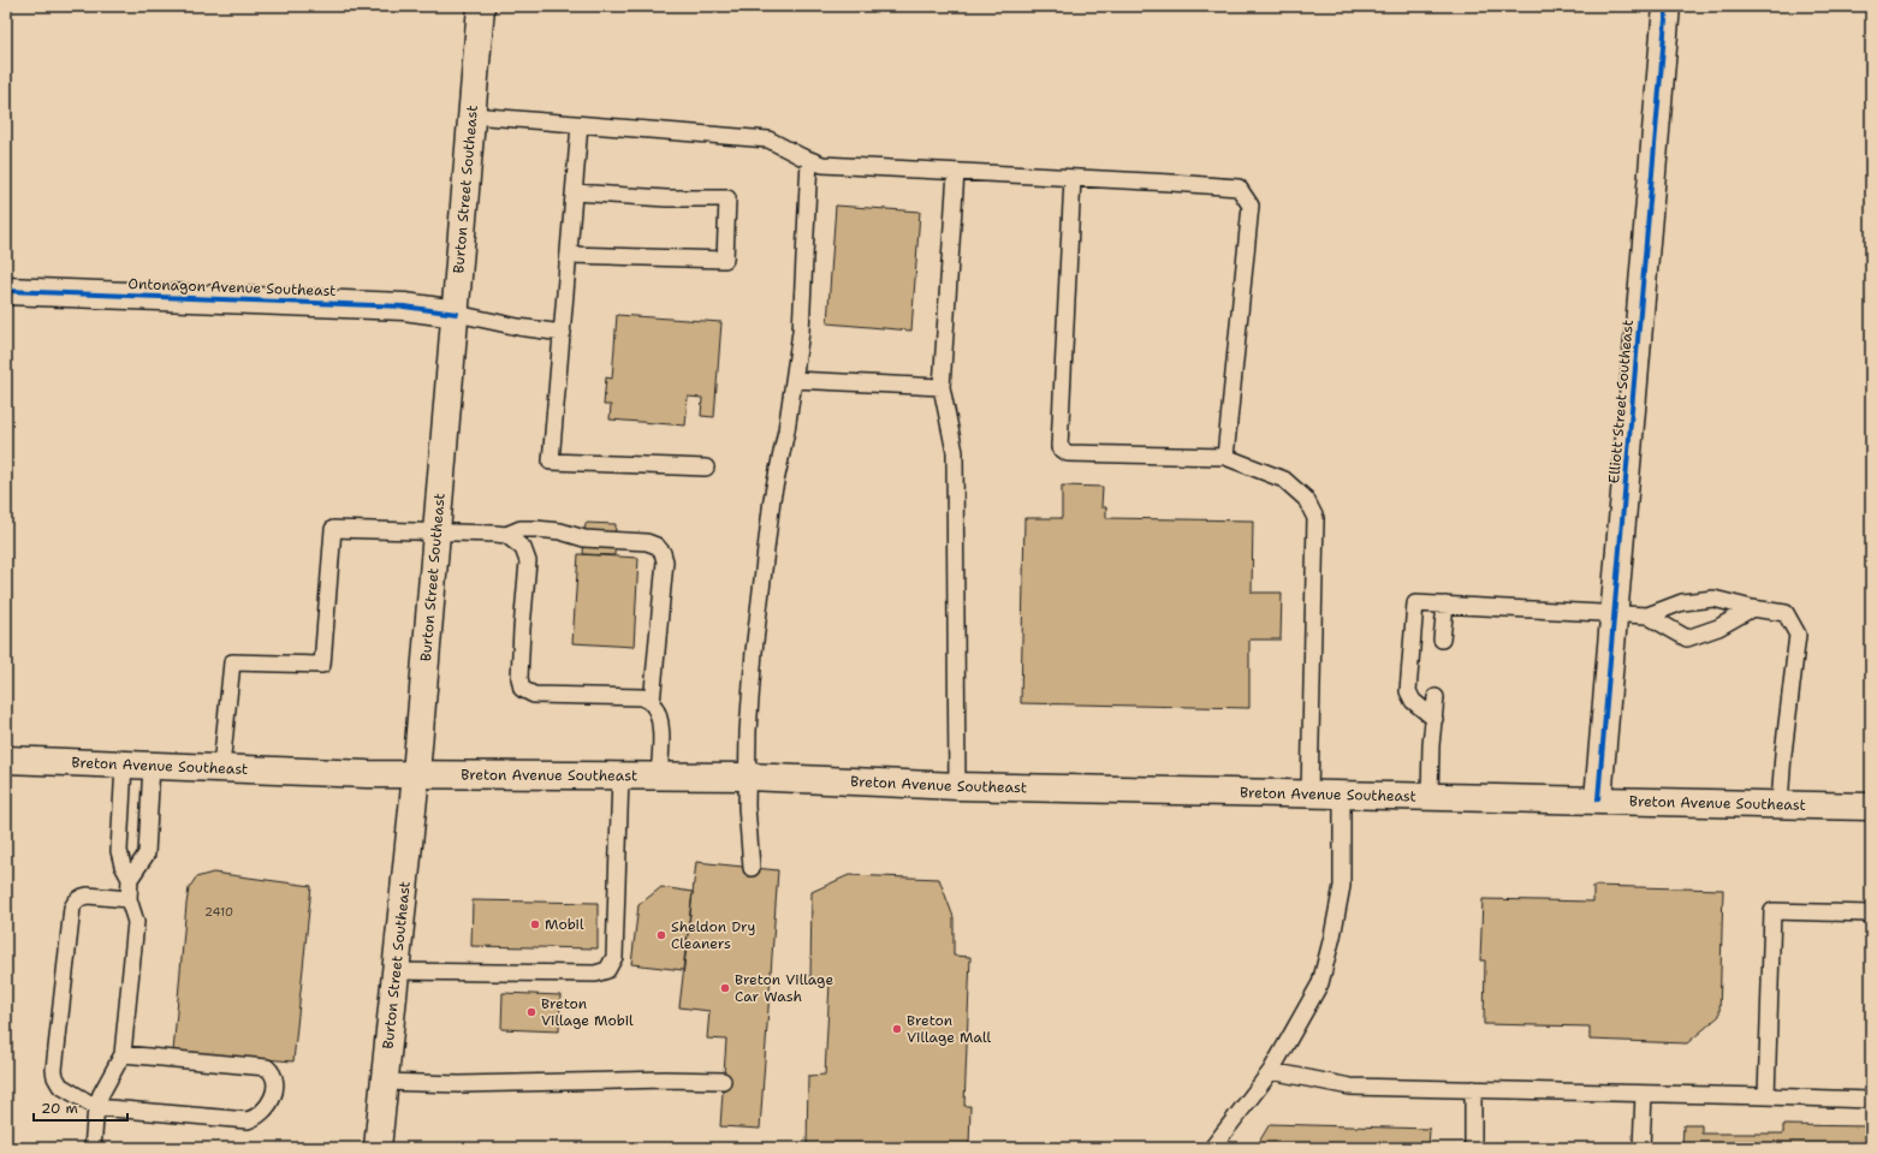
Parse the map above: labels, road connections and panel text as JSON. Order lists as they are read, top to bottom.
{
  "streets": {
    "main road": [
      "Burton Street Southeast",
      "Ontonagon Avenue Southeast",
      "Elliott Street Southeast",
      "Breton Avenue Southeast"
    ]
  },
  "crossings": [
    ["Burton Street Southeast", "Ontonagon Avenue Southeast"],
    ["Burton Street Southeast", "Breton Avenue Southeast"],
    ["Elliott Street Southeast", "Breton Avenue Southeast"]
  ],
  "places": [
    "Mobil",
    "Sheldon Dry Cleaners",
    "Breton Village Car Wash",
    "Breton Village Mobil",
    "Breton Village Mall"
  ],
  "house_numbers": ["2410"],
  "scale_bar": "20 m"
}
